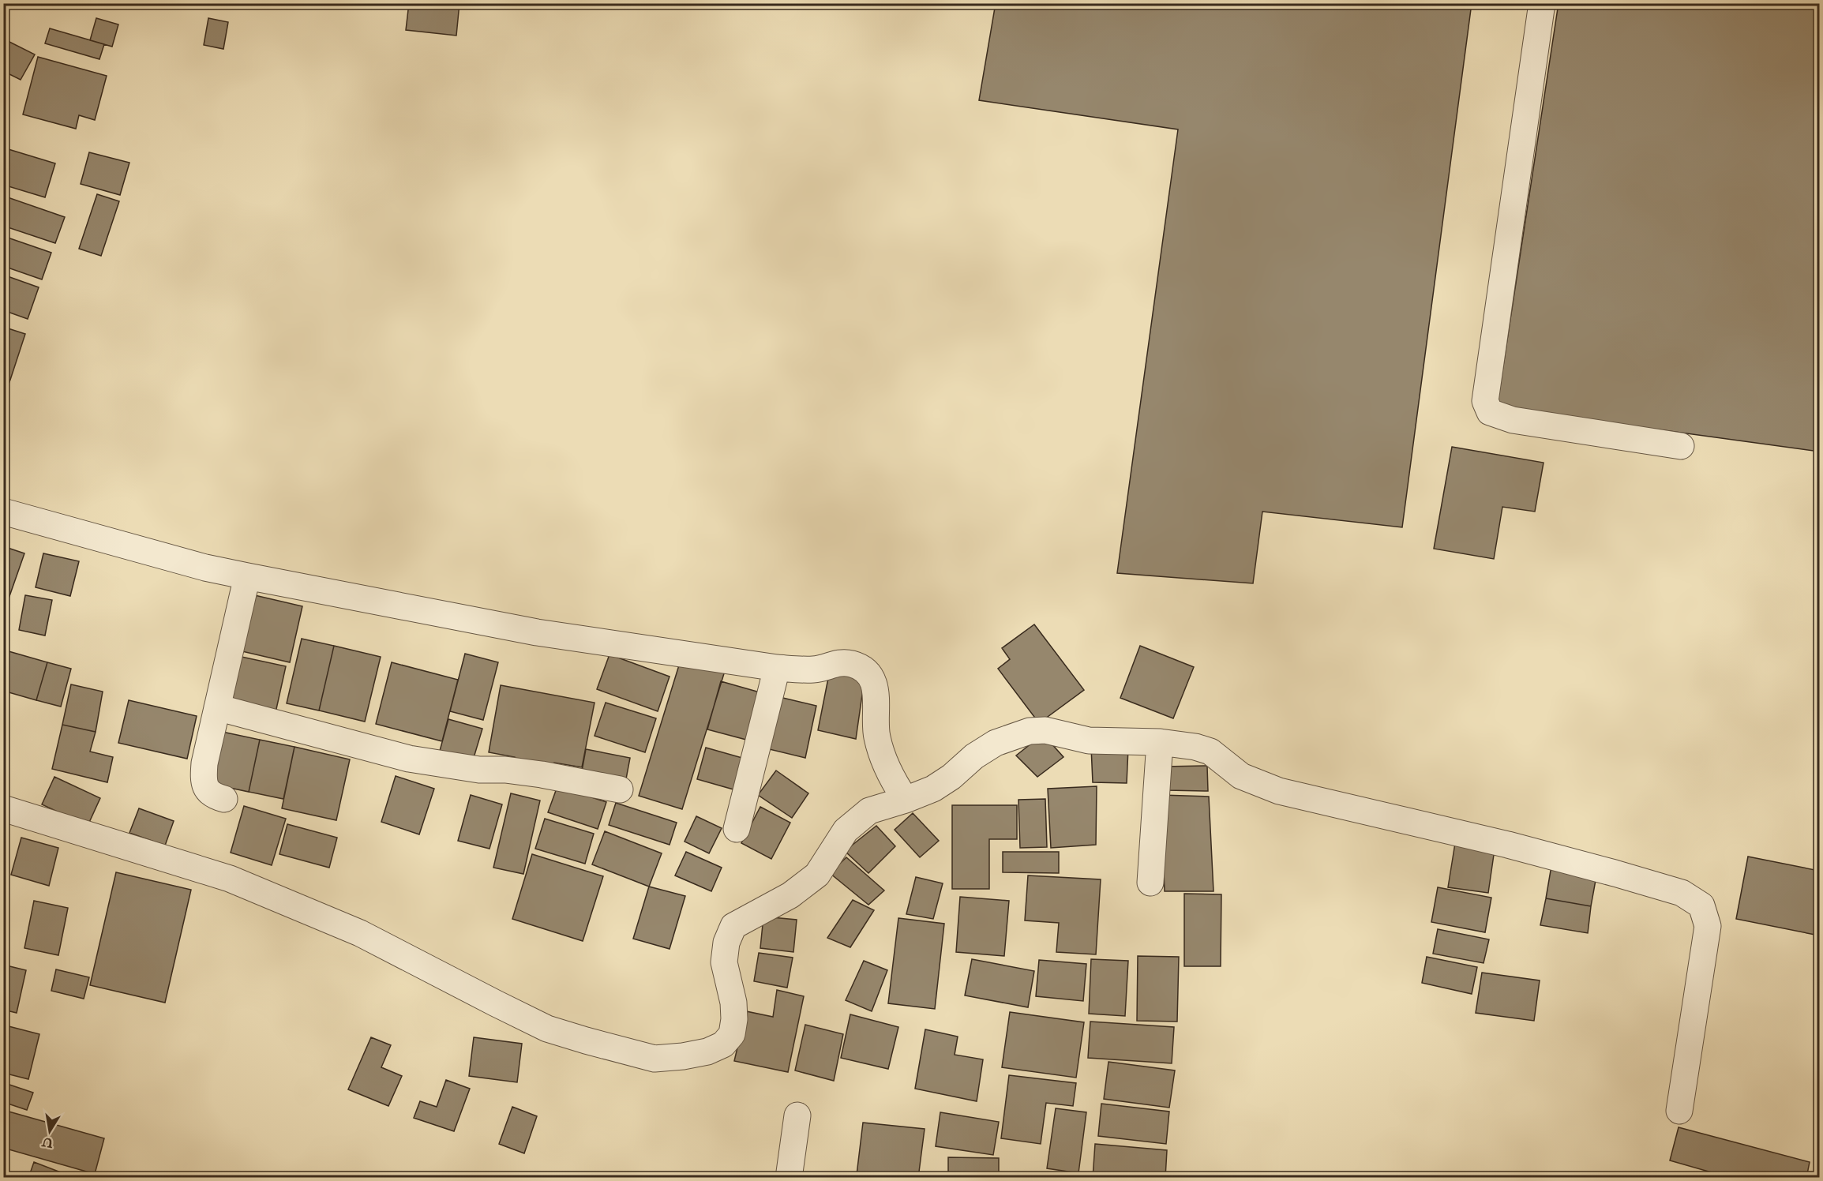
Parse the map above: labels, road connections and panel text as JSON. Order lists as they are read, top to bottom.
{
  "north": "bottom"
}
